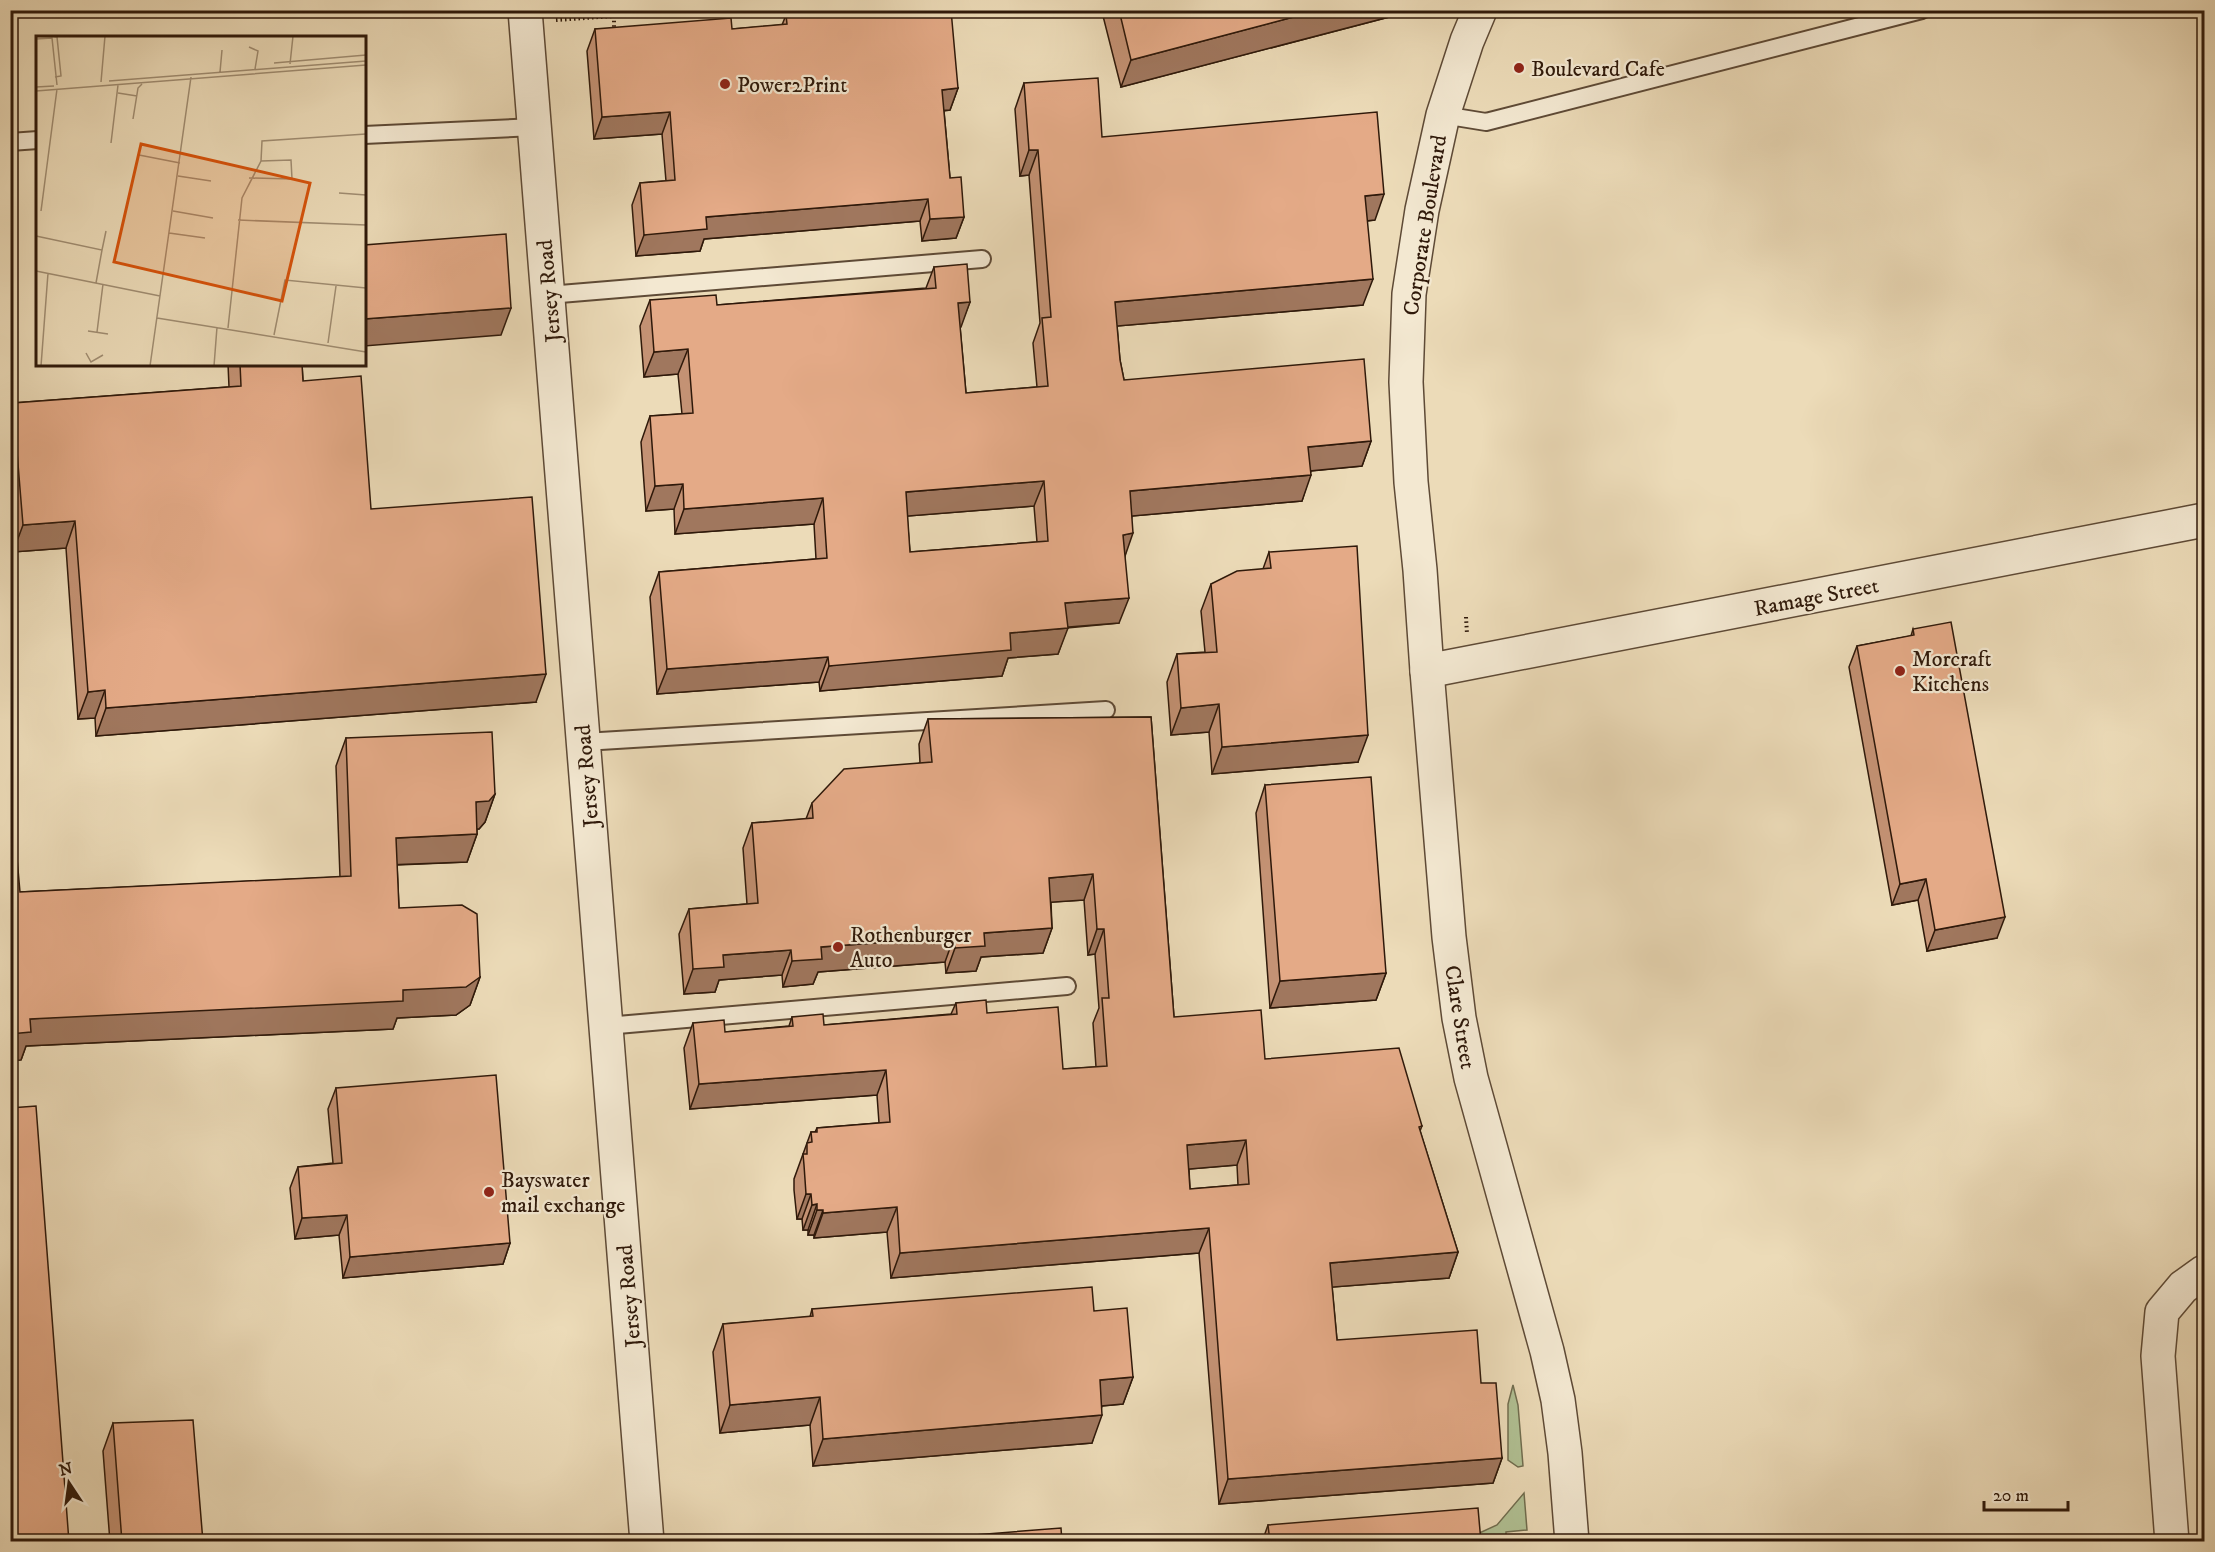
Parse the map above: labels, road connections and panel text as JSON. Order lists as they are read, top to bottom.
{
  "streets": {
    "street": [
      "Corporate Boulevard",
      "Jersey Road",
      "Ramage Street",
      "Clare Street"
    ]
  },
  "crossings": [
    ["Corporate Boulevard", "Clare Street"],
    ["Ramage Street", "Clare Street"]
  ],
  "places": [
    "Boulevard Cafe",
    "Power2Print",
    "Morcraft Kitchens",
    "Rothenburger Auto",
    "Bayswater mail exchange"
  ],
  "scale_bar": "20 m",
  "north": "top"
}
